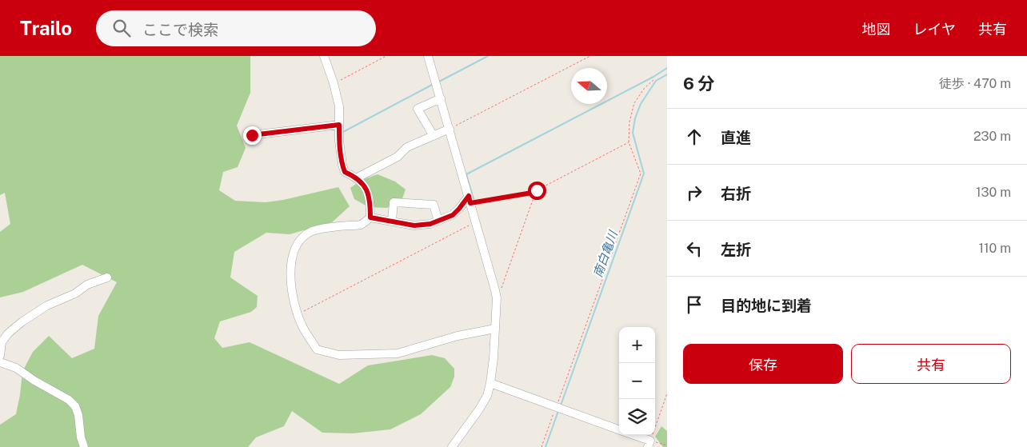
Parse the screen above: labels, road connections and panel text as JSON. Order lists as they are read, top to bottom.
{
  "water": ["南白亀川"],
  "north": "left",
  "page": {
    "header": "Trailo",
    "search": "ここで検索",
    "nav": ["地図", "レイヤ", "共有"],
    "heading": ["6 分", "徒歩 · 470 m"],
    "list": [
      ["直進", "230 m"],
      ["右折", "130 m"],
      ["左折", "110 m"],
      "目的地に到着"
    ],
    "map_buttons": ["+", "−"],
    "buttons": ["保存", "共有"]
  }
}
